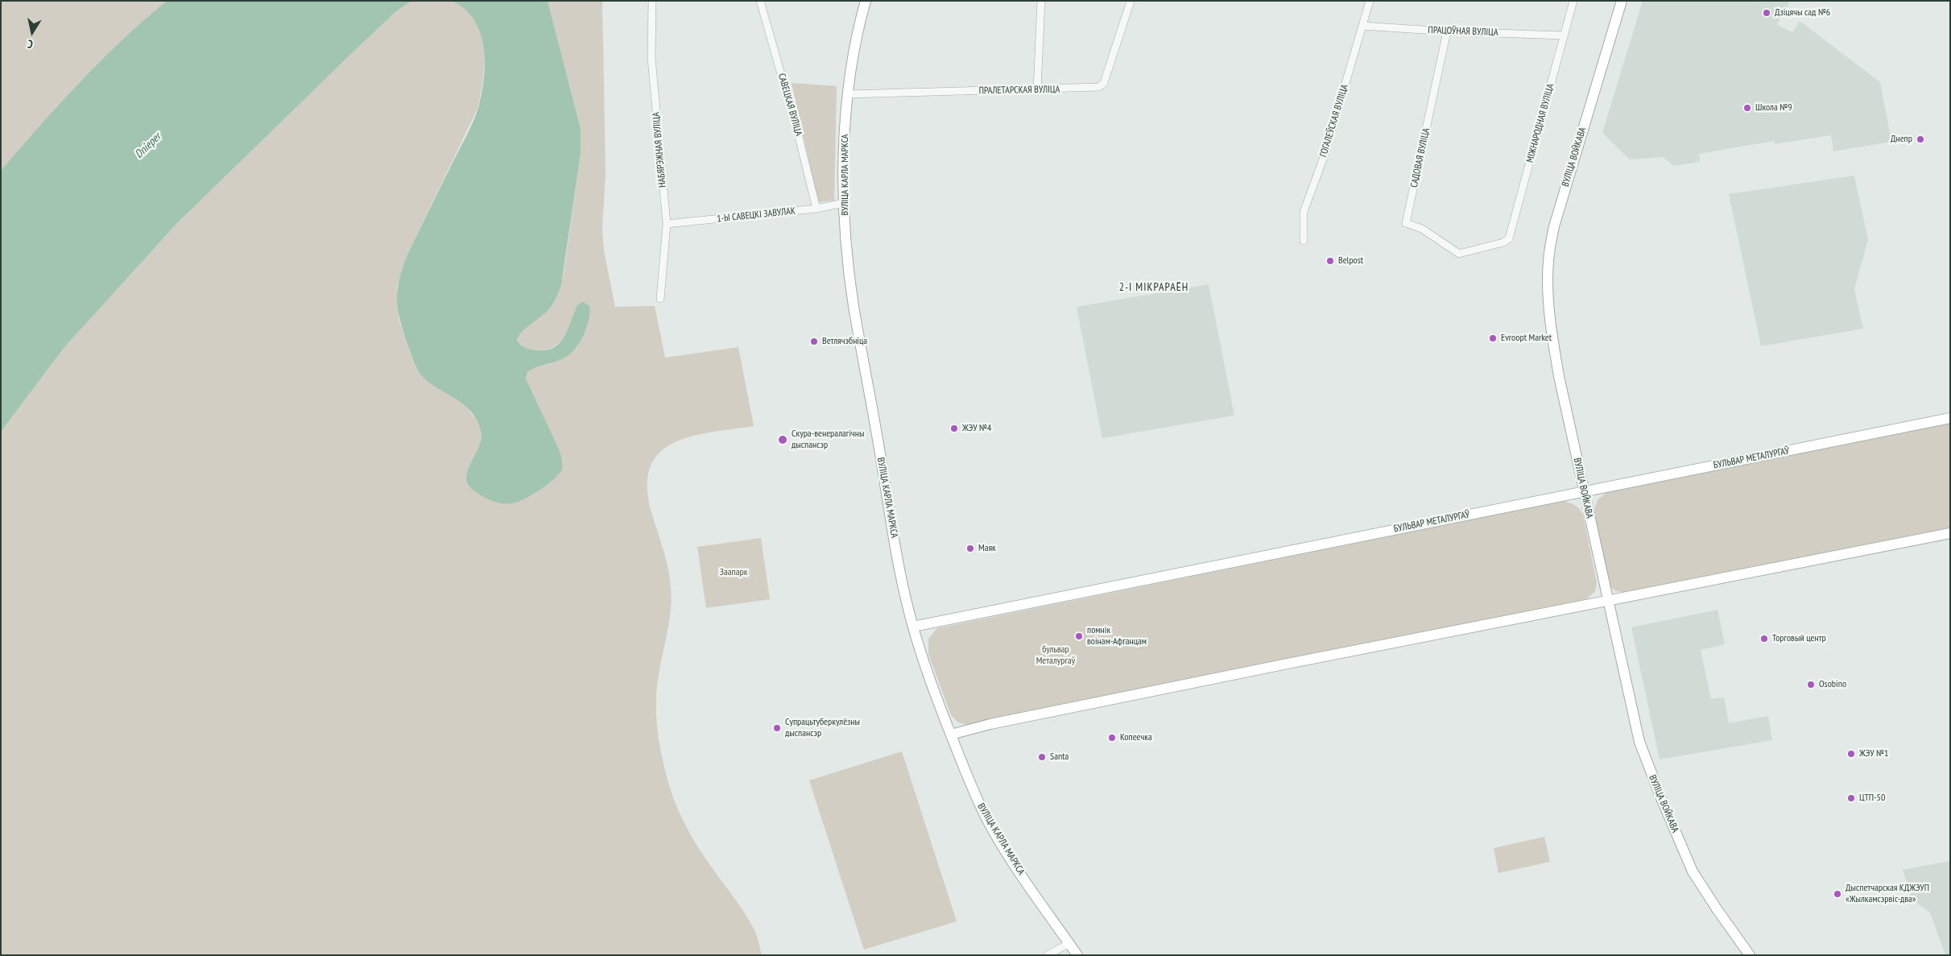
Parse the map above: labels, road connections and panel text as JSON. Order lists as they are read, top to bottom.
{
  "streets": {
    "main road": ["ВУЛІЦА ВОЙКАВА", "ВУЛІЦА КАРЛА МАРКСА", "БУЛЬВАР МЕТАЛУРГАЎ"],
    "street": [
      "ПРАЦОЎНАЯ ВУЛІЦА",
      "ПРАЛЕТАРСКАЯ ВУЛІЦА",
      "САВЕЦКАЯ ВУЛІЦА",
      "ГОГАЛЕЎСКАЯ ВУЛІЦА",
      "МІЖНАРОДНАЯ ВУЛІЦА",
      "НАБЯРЭЖНАЯ ВУЛІЦА",
      "САДОВАЯ ВУЛІЦА",
      "1-Ы САВЕЦКІ ЗАВУЛАК"
    ]
  },
  "crossings": [
    ["ПРАЦОЎНАЯ ВУЛІЦА", "ГОГАЛЕЎСКАЯ ВУЛІЦА"],
    ["ПРАЦОЎНАЯ ВУЛІЦА", "МІЖНАРОДНАЯ ВУЛІЦА"],
    ["ПРАЦОЎНАЯ ВУЛІЦА", "САДОВАЯ ВУЛІЦА"],
    ["ПРАЛЕТАРСКАЯ ВУЛІЦА", "ВУЛІЦА КАРЛА МАРКСА"],
    ["САВЕЦКАЯ ВУЛІЦА", "1-Ы САВЕЦКІ ЗАВУЛАК"],
    ["МІЖНАРОДНАЯ ВУЛІЦА", "САДОВАЯ ВУЛІЦА"],
    ["НАБЯРЭЖНАЯ ВУЛІЦА", "1-Ы САВЕЦКІ ЗАВУЛАК"],
    ["ВУЛІЦА ВОЙКАВА", "БУЛЬВАР МЕТАЛУРГАЎ"],
    ["ВУЛІЦА КАРЛА МАРКСА", "1-Ы САВЕЦКІ ЗАВУЛАК"],
    ["ВУЛІЦА КАРЛА МАРКСА", "БУЛЬВАР МЕТАЛУРГАЎ"]
  ],
  "districts": ["2-І МІКРАРАЁН"],
  "water": ["Dnieper"],
  "parks": ["Заапарк", "бульвар Металургаў"],
  "places": [
    "Дзіцячы сад №6",
    "Школа №9",
    "Днепр",
    "Belpost",
    "Evroopt Market",
    "Ветлячэбніца",
    "ЖЭУ №4",
    "Скура-венералагічны дыспансэр",
    "Маяк",
    "помнік воінам-Афганцам",
    "Торговый центр",
    "Osobino",
    "Супрацьтуберкулёзны дыспансэр",
    "Копеечка",
    "ЖЭУ №1",
    "Santa",
    "ЦТП-50",
    "Дыспетчарская КДЖЭУП «Жылкамсэрвіс-два»"
  ],
  "north": "bottom"
}
